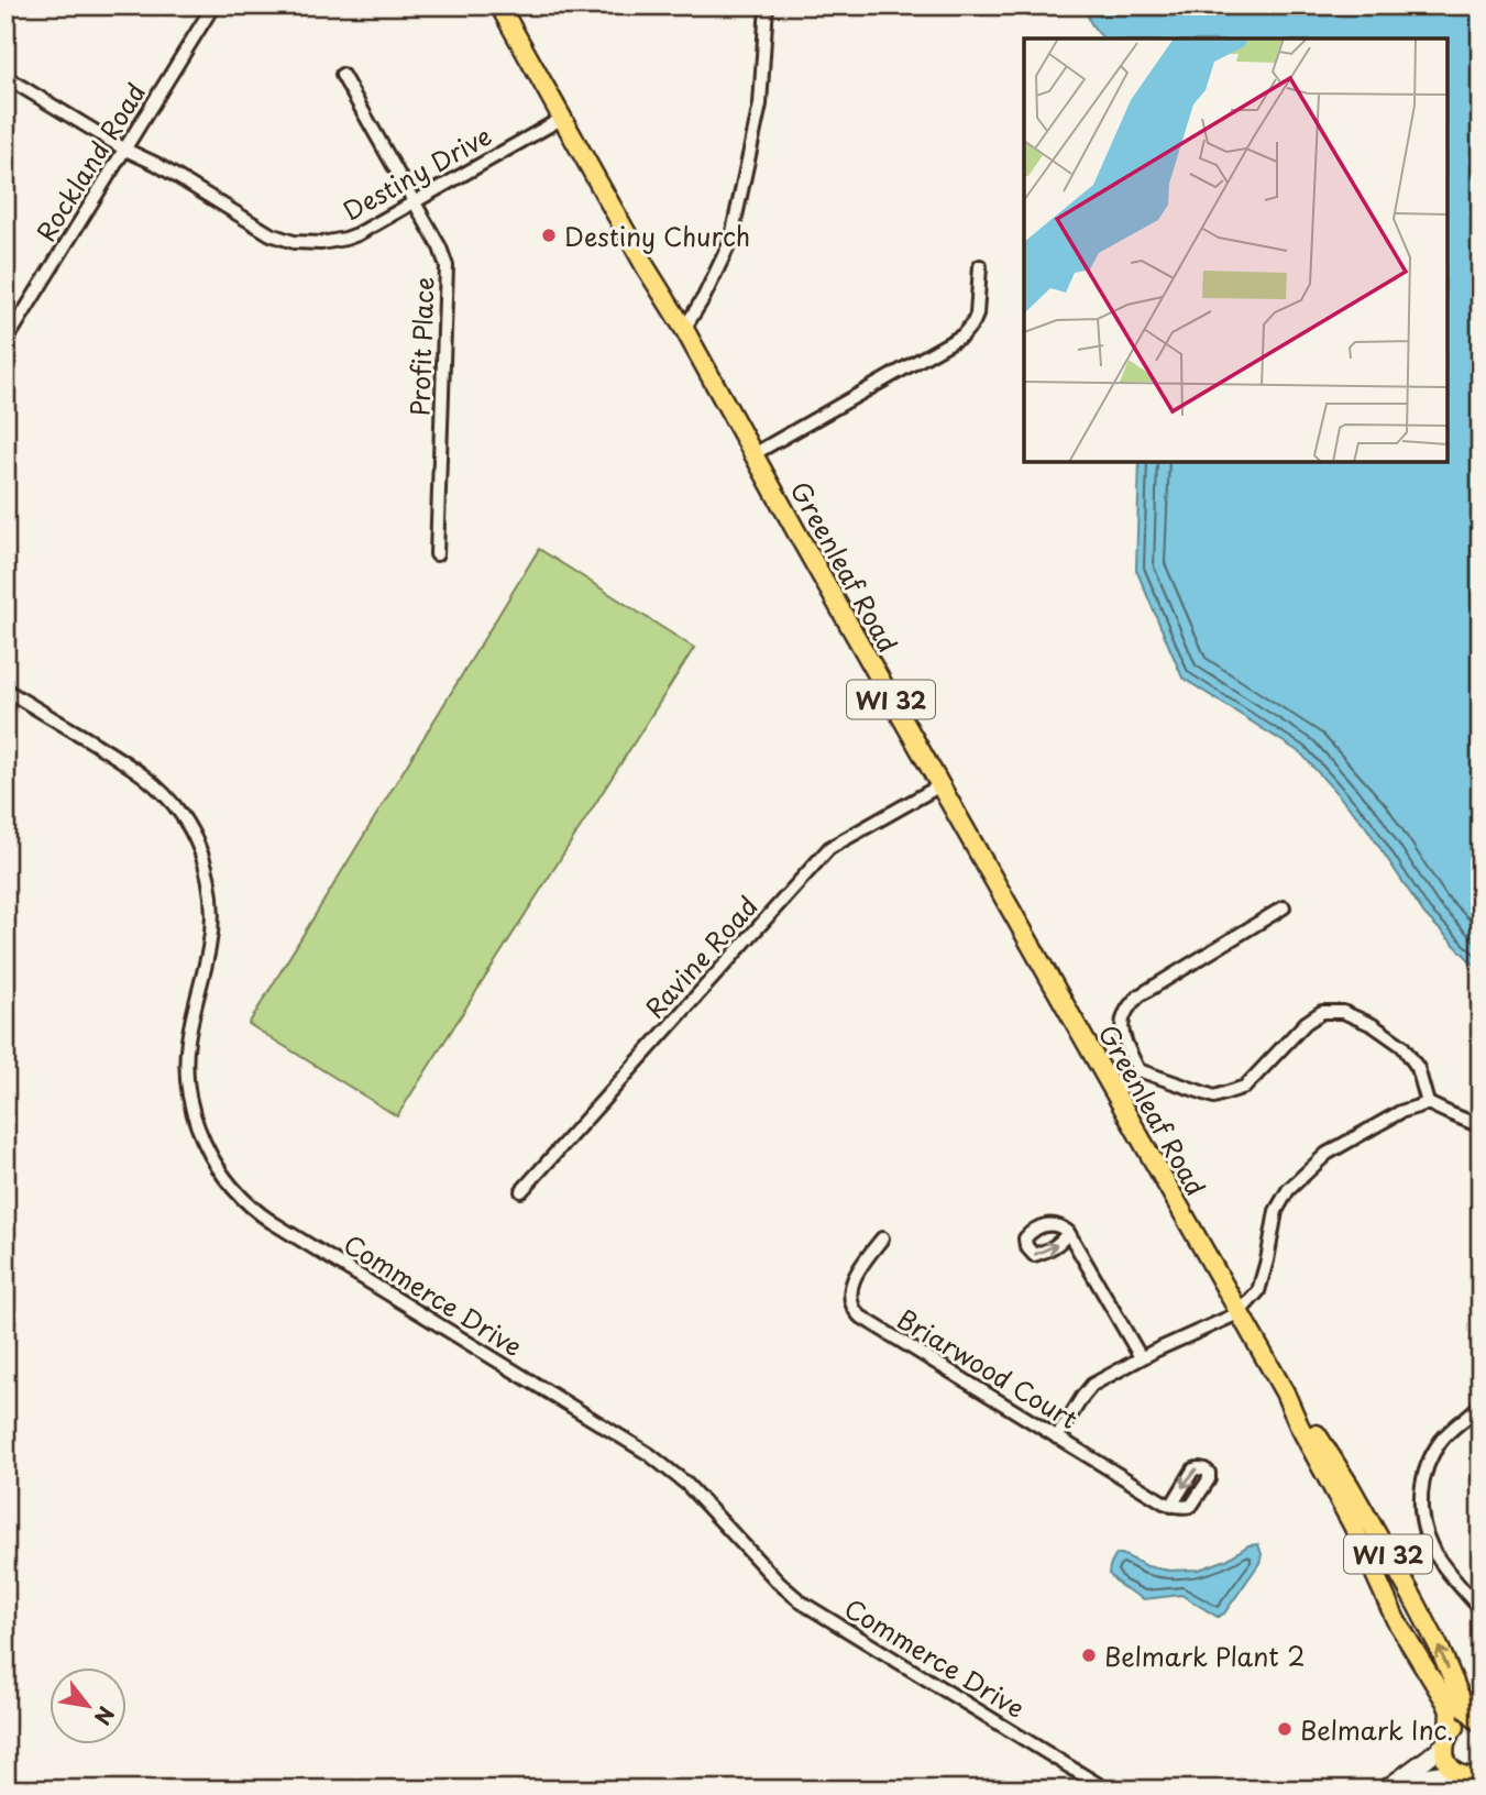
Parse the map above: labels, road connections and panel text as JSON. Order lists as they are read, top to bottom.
{
  "streets": {
    "main road": ["Greenleaf Road", "WI 32"],
    "street": [
      "Rockland Road",
      "Destiny Drive",
      "Profit Place",
      "Ravine Road",
      "Commerce Drive",
      "Briarwood Court"
    ]
  },
  "crossings": [
    ["Rockland Road", "Destiny Drive"],
    ["Destiny Drive", "Profit Place"],
    ["Destiny Drive", "Greenleaf Road"],
    ["Greenleaf Road", "WI 32"],
    ["Greenleaf Road", "Ravine Road"]
  ],
  "places": ["Destiny Church", "Belmark Plant 2", "Belmark Inc."],
  "north": "bottom right"
}
